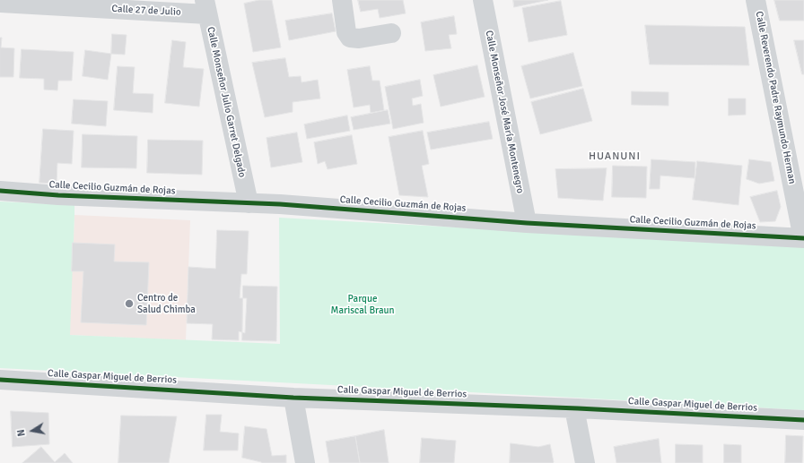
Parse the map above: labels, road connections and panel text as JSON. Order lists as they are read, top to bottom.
{
  "streets": {
    "street": [
      "Calle 27 de Julio",
      "Calle Reverendo Padre Raymundo Herman",
      "Calle Monseñor Julio Garret Delgado",
      "Calle Monseñor José María Montenegro",
      "Calle Cecilio Guzmán de Rojas",
      "Calle Gaspar Miguel de Berrios"
    ]
  },
  "crossings": [
    ["Calle 27 de Julio", "Calle Monseñor Julio Garret Delgado"],
    ["Calle Reverendo Padre Raymundo Herman", "Calle Cecilio Guzmán de Rojas"],
    ["Calle Monseñor Julio Garret Delgado", "Calle Cecilio Guzmán de Rojas"],
    ["Calle Monseñor José María Montenegro", "Calle Cecilio Guzmán de Rojas"]
  ],
  "districts": ["HUANUNI"],
  "parks": ["Parque Mariscal Braun"],
  "places": ["Centro de Salud Chimba"],
  "north": "left"
}
